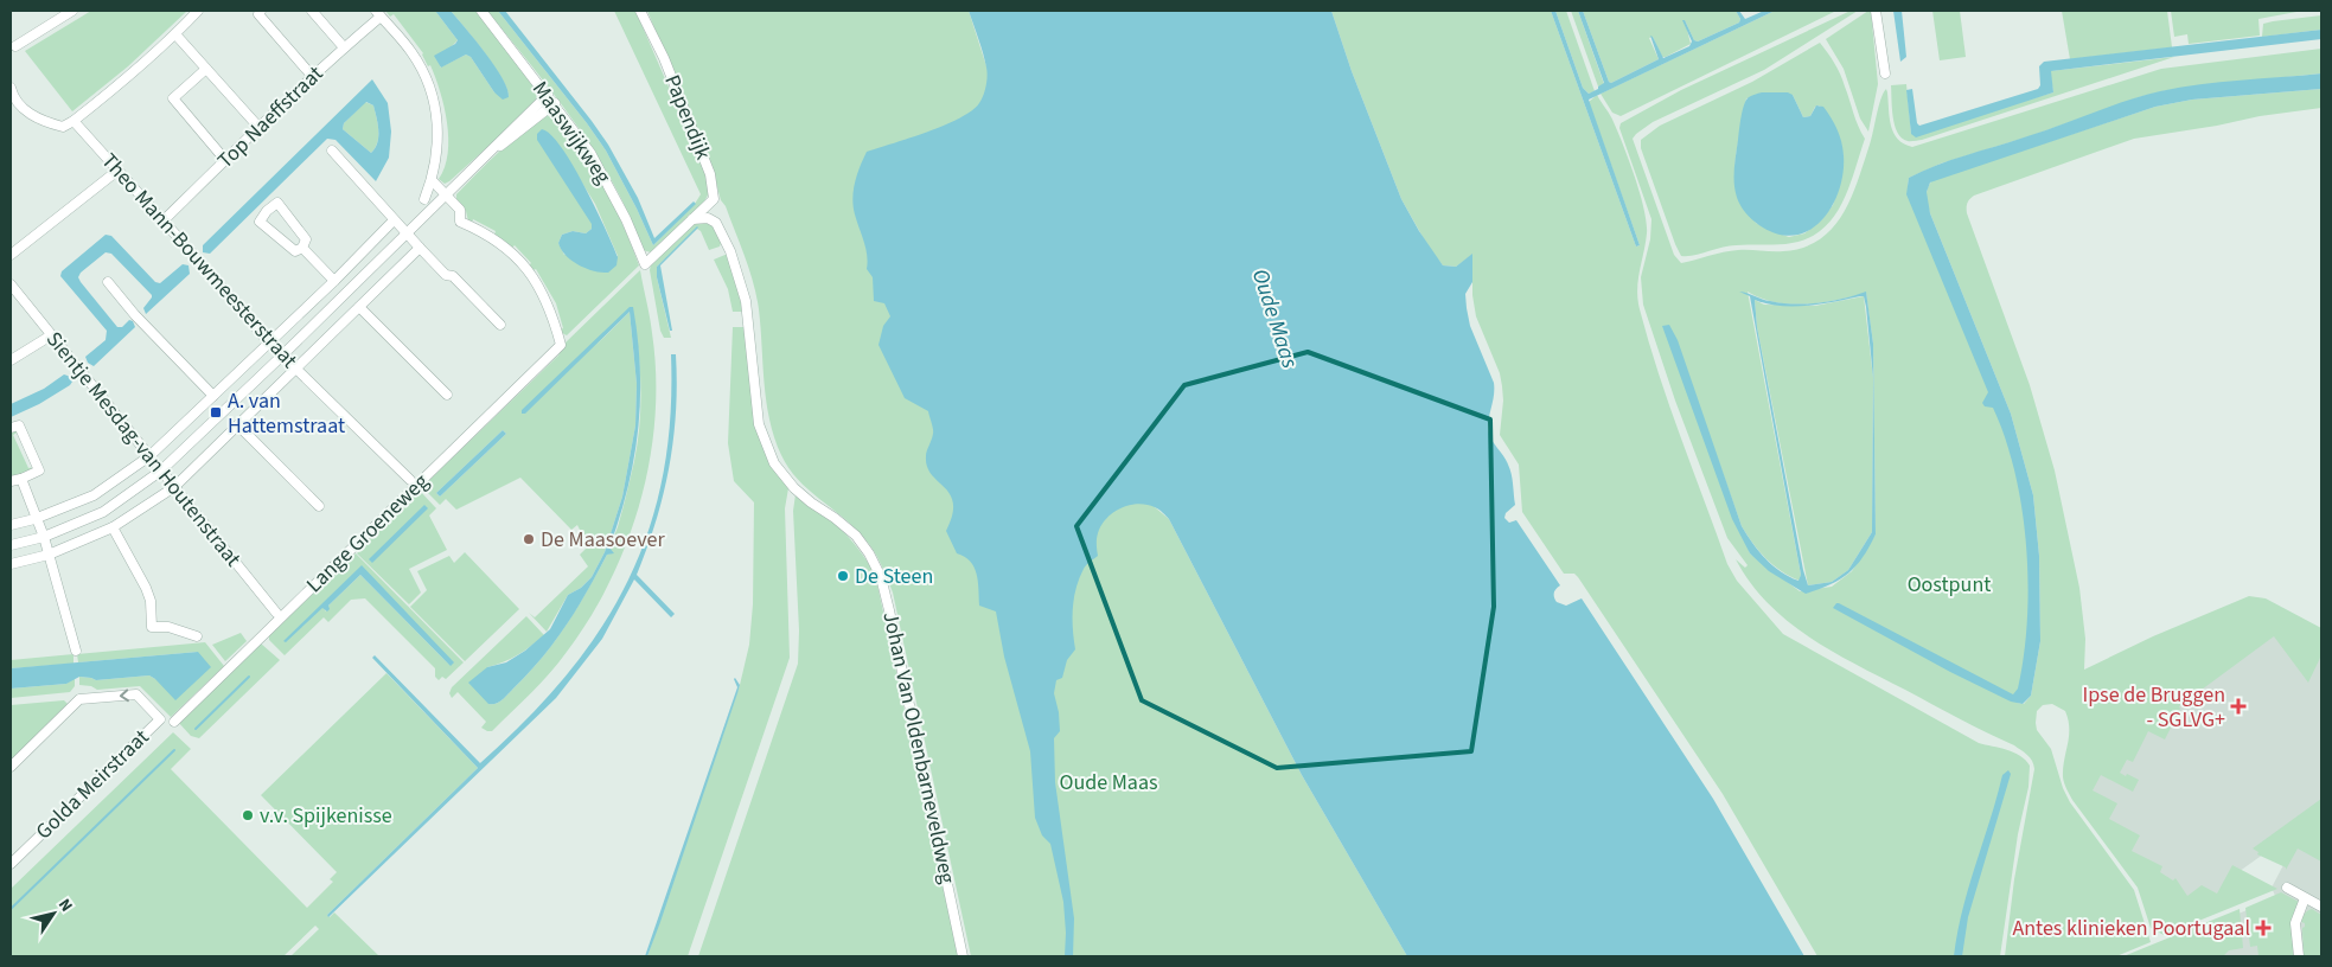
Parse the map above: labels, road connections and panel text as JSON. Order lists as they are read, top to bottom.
{
  "streets": {
    "street": [
      "Top Naeffstraat",
      "Papendijk",
      "Maaswijkweg",
      "Theo Mann-Bouwmeesterstraat",
      "Sientje Mesdag-van Houtenstraat",
      "Lange Groeneweg",
      "Johan Van Oldenbarneveldweg",
      "Golda Meirstraat"
    ]
  },
  "crossings": [
    ["Top Naeffstraat", "Theo Mann-Bouwmeesterstraat"],
    ["Papendijk", "Maaswijkweg"],
    ["Papendijk", "Johan Van Oldenbarneveldweg"],
    ["Maaswijkweg", "Johan Van Oldenbarneveldweg"]
  ],
  "water": ["Oude Maas"],
  "parks": ["Oostpunt", "Oude Maas"],
  "places": {
    "transit": ["A. van Hattemstraat"],
    "other": ["De Maasoever", "De Steen", "v.v. Spijkenisse"],
    "health": ["Ipse de Bruggen - SGLVG+", "Antes klinieken Poortugaal"]
  },
  "north": "top right"
}
